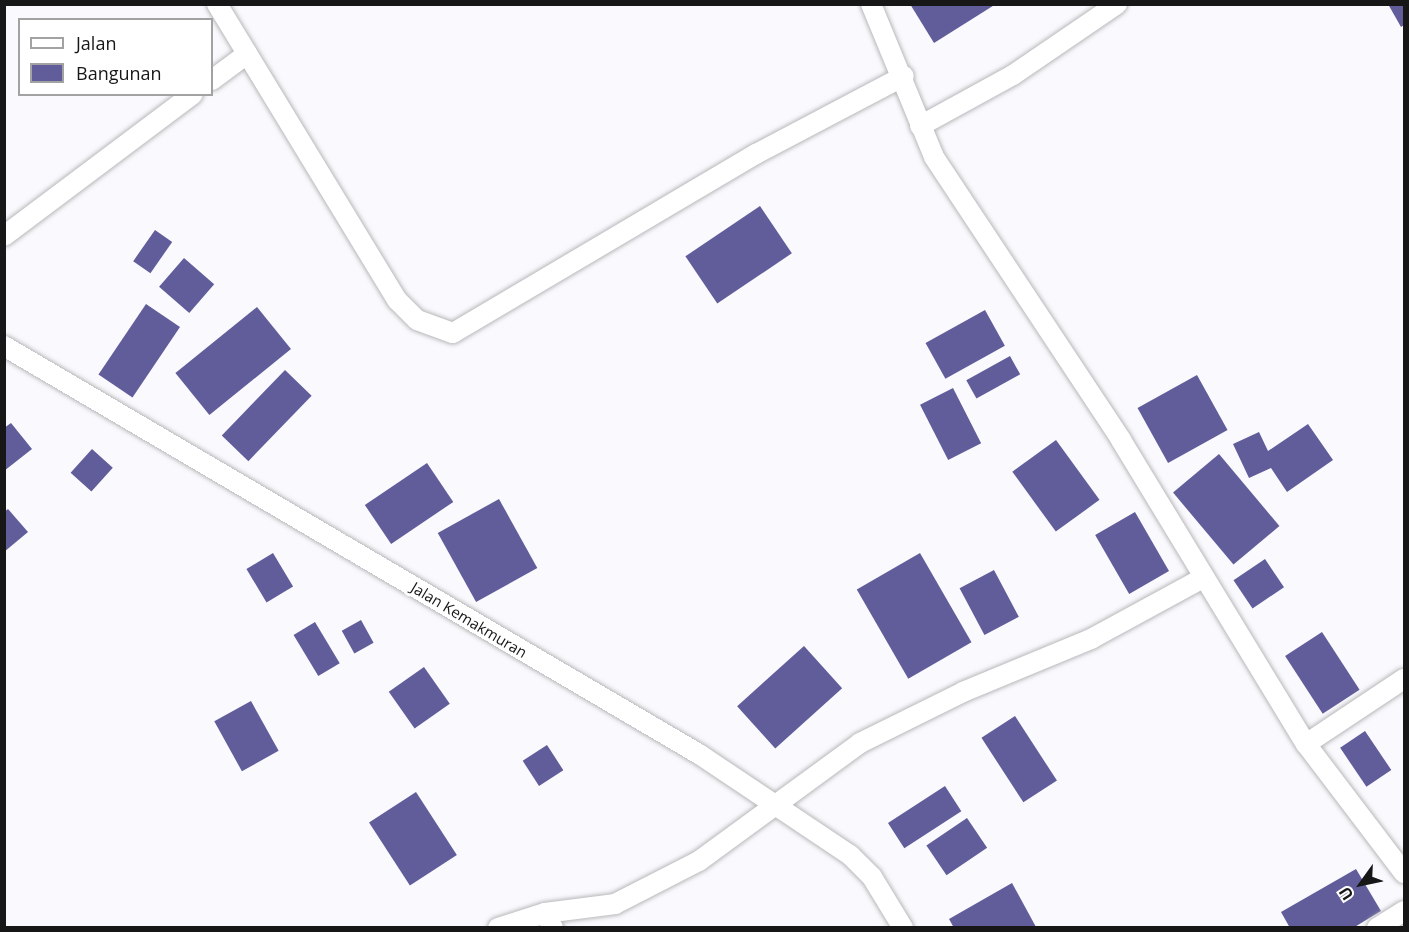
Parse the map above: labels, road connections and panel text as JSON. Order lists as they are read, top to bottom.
{
  "streets": {
    "street": ["Jalan Kemakmuran"]
  },
  "legend": ["Jalan", "Bangunan"],
  "north": "bottom left"
}
